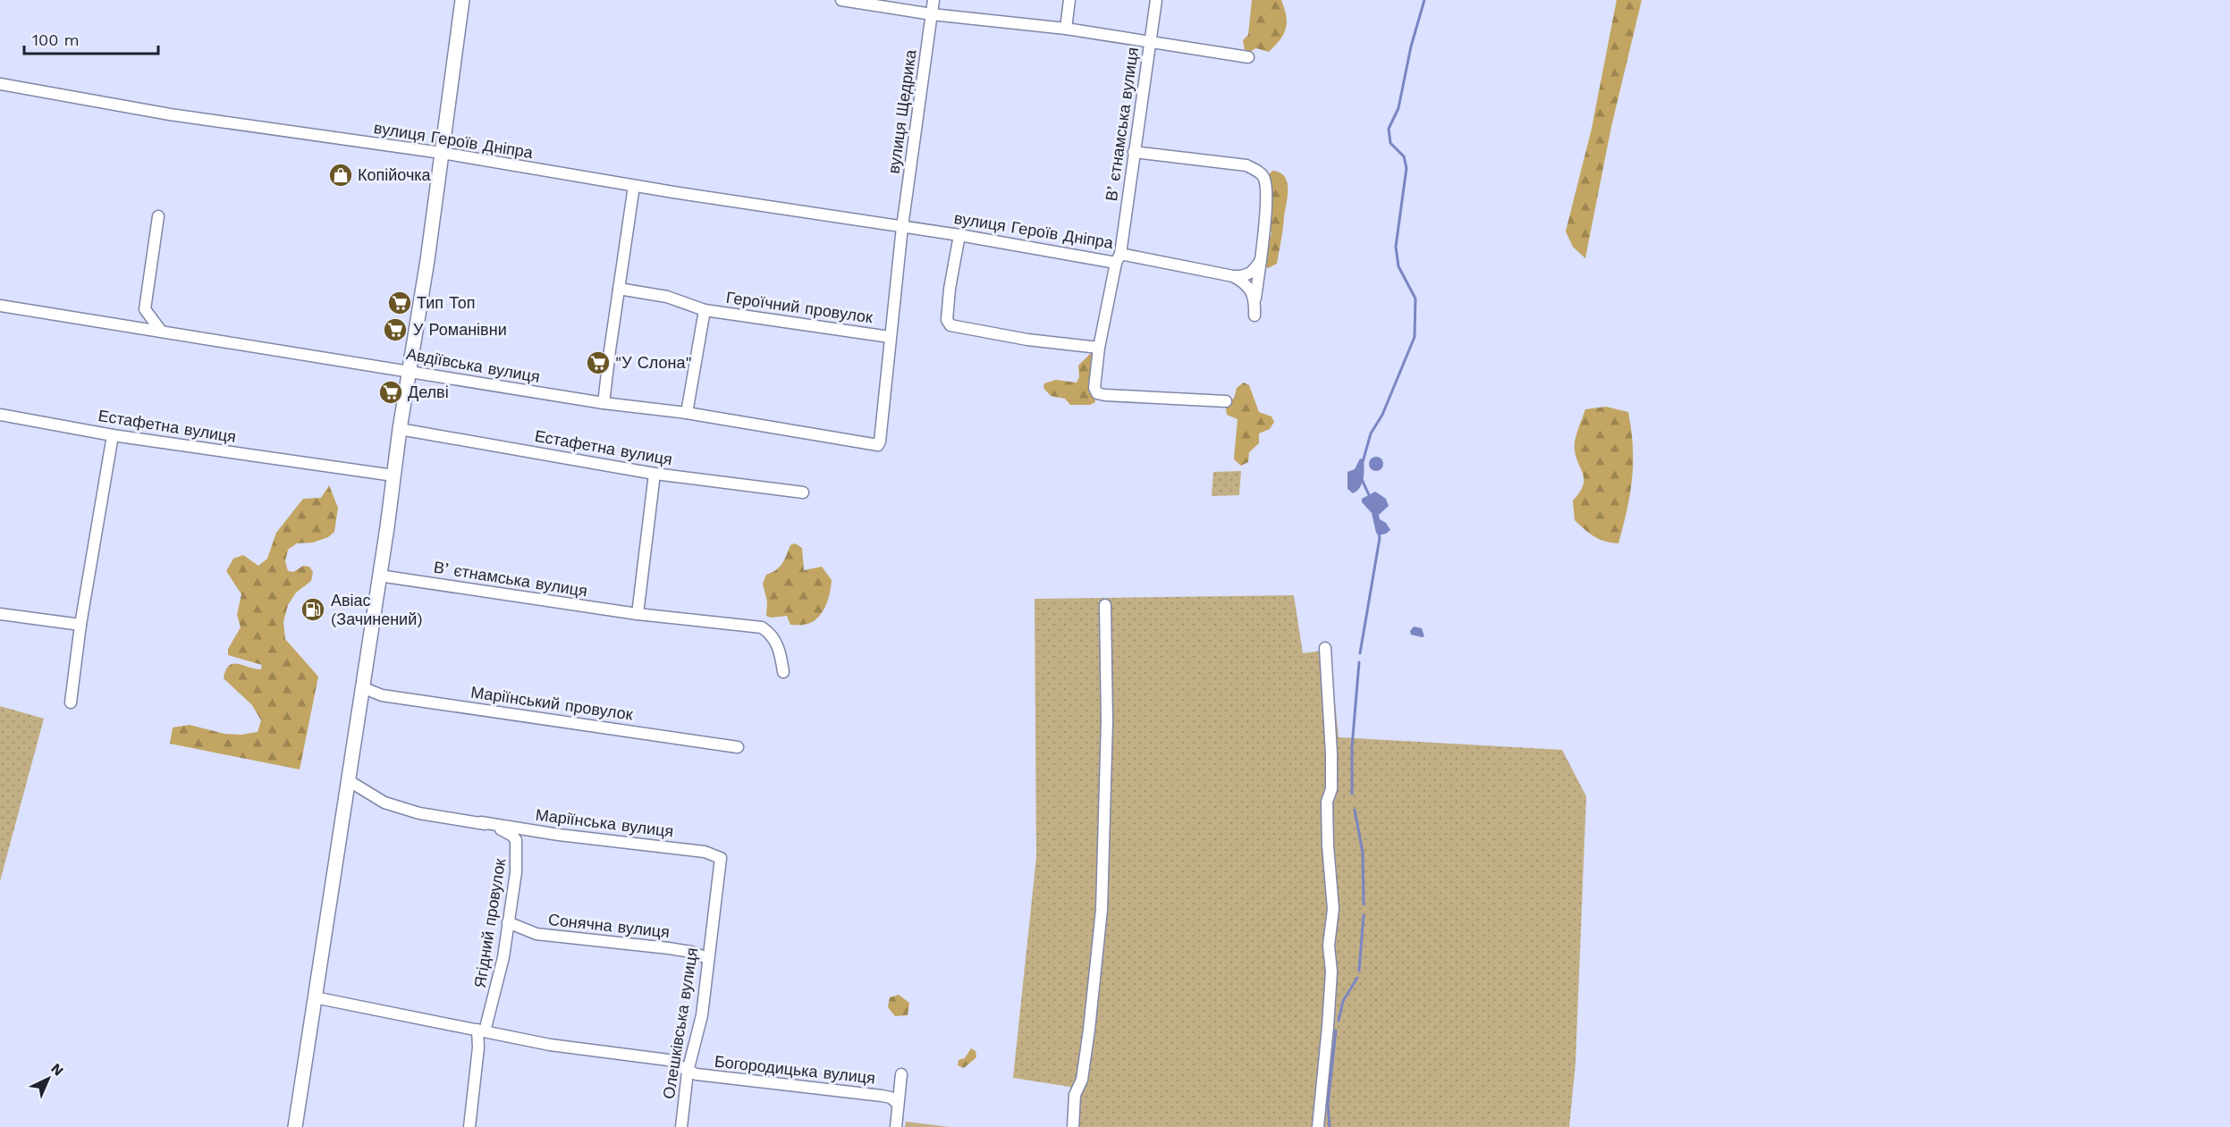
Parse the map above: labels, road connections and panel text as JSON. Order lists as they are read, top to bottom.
{
  "streets": {
    "street": [
      "вулиця Щедрика",
      "Вʼєтнамська вулиця",
      "вулиця Героїв Дніпра",
      "Героїчний провулок",
      "Авдіївська вулиця",
      "Естафетна вулиця",
      "Маріїнський провулок",
      "Маріїнська вулиця",
      "Ягідний провулок",
      "Сонячна вулиця",
      "Олешківська вулиця",
      "Богородицька вулиця"
    ]
  },
  "crossings": [
    ["вулиця Щедрика", "вулиця Героїв Дніпра"],
    ["Вʼєтнамська вулиця", "вулиця Героїв Дніпра"],
    ["Героїчний провулок", "Авдіївська вулиця"],
    ["Маріїнська вулиця", "Ягідний провулок"],
    ["Маріїнська вулиця", "Олешківська вулиця"],
    ["Ягідний провулок", "Сонячна вулиця"],
    ["Ягідний провулок", "Богородицька вулиця"],
    ["Сонячна вулиця", "Олешківська вулиця"],
    ["Олешківська вулиця", "Богородицька вулиця"]
  ],
  "places": {
    "shop": ["Копійочка"],
    "supermarket": [
      "Тип Топ",
      "У Романівни",
      "\"У Слона\"",
      "Делві"
    ],
    "fuel station": ["Авіас (Зачинений)"]
  },
  "scale_bar": "100 m",
  "north": "top right"
}
